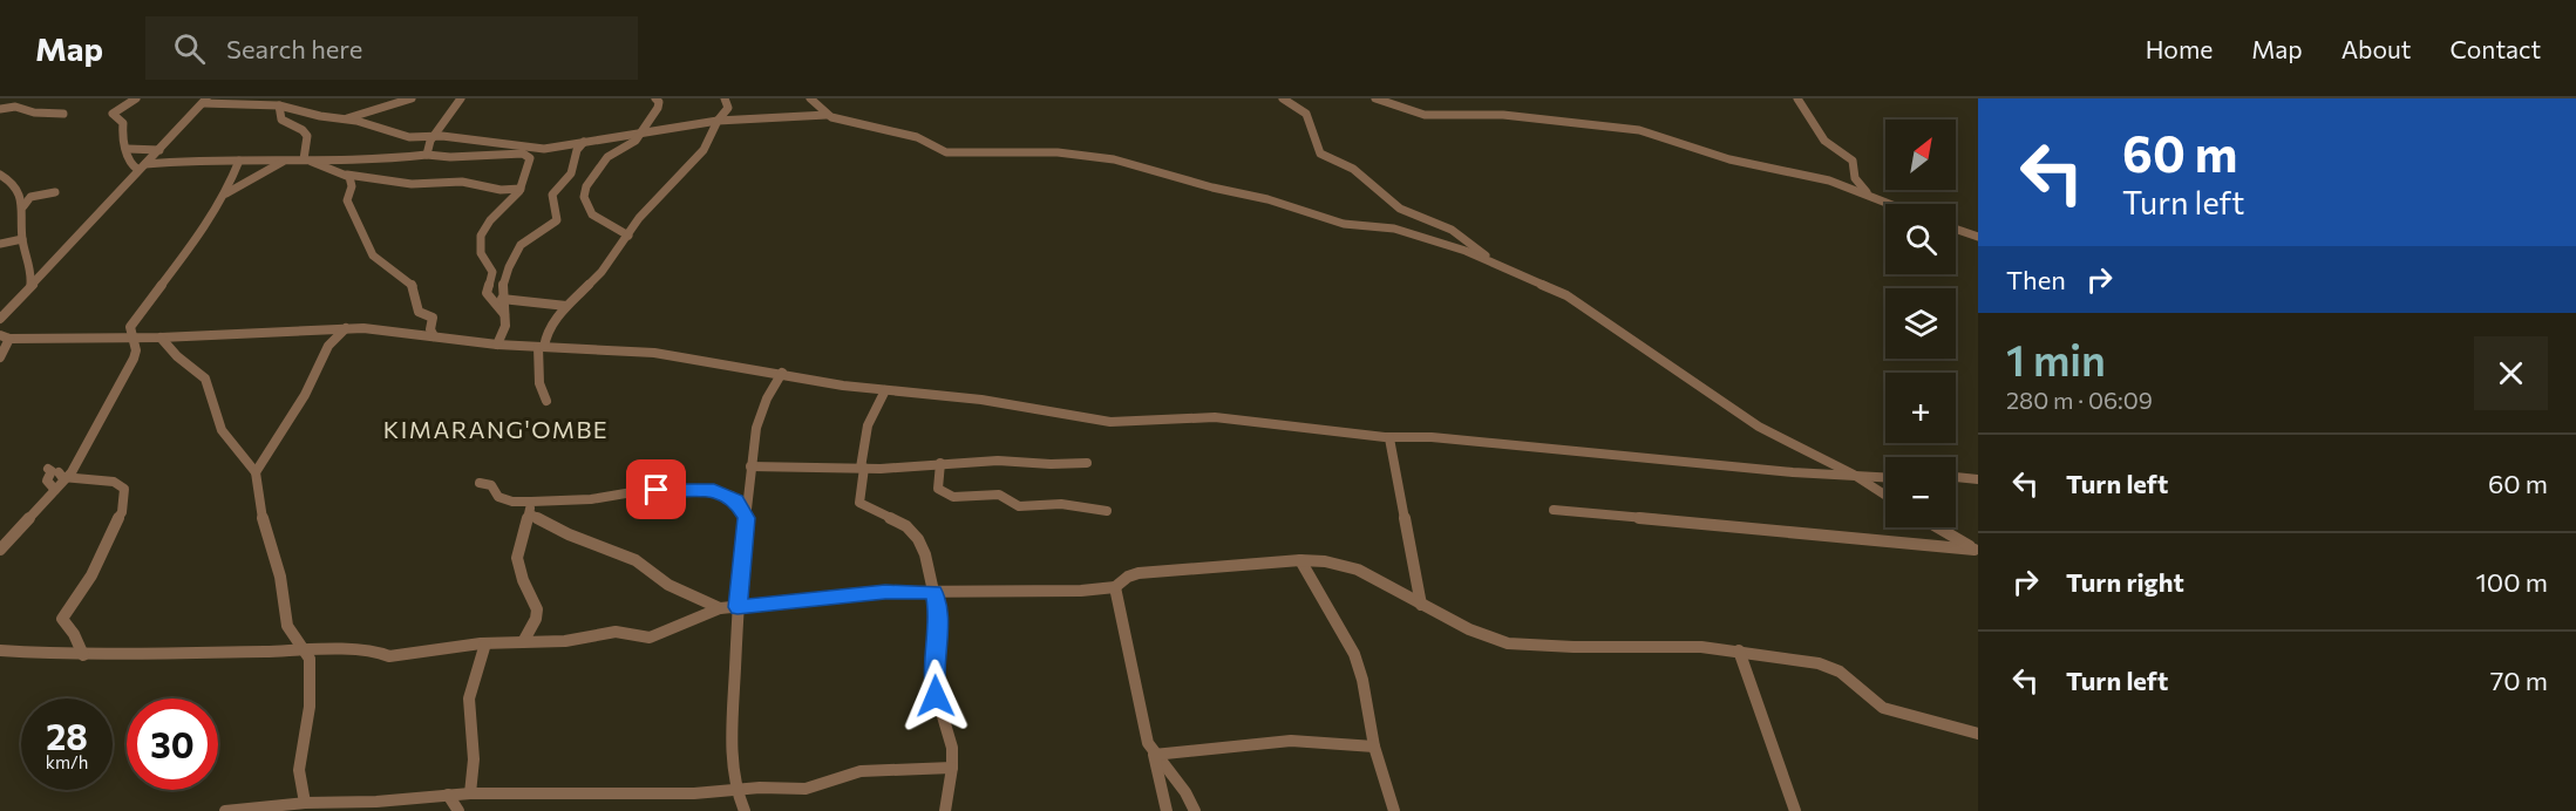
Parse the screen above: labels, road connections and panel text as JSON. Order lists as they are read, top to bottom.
{
  "districts": ["KIMARANG'OMBE"],
  "north": "top right",
  "page": {
    "header": "Map",
    "search": "Search here",
    "nav": [
      "Home",
      "Map",
      "About",
      "Contact"
    ],
    "turn": ["60 m", "Turn left"],
    "map_buttons": ["+", "−"],
    "then": "Then",
    "heading": ["1 min", "280 m · 06:09"],
    "list": [
      {
        "name": "Turn left",
        "value": "60 m"
      },
      {
        "name": "Turn right",
        "value": "100 m"
      },
      {
        "name": "Turn left",
        "value": "70 m"
      }
    ],
    "speed": "28 km/h",
    "limit": "30"
  }
}
